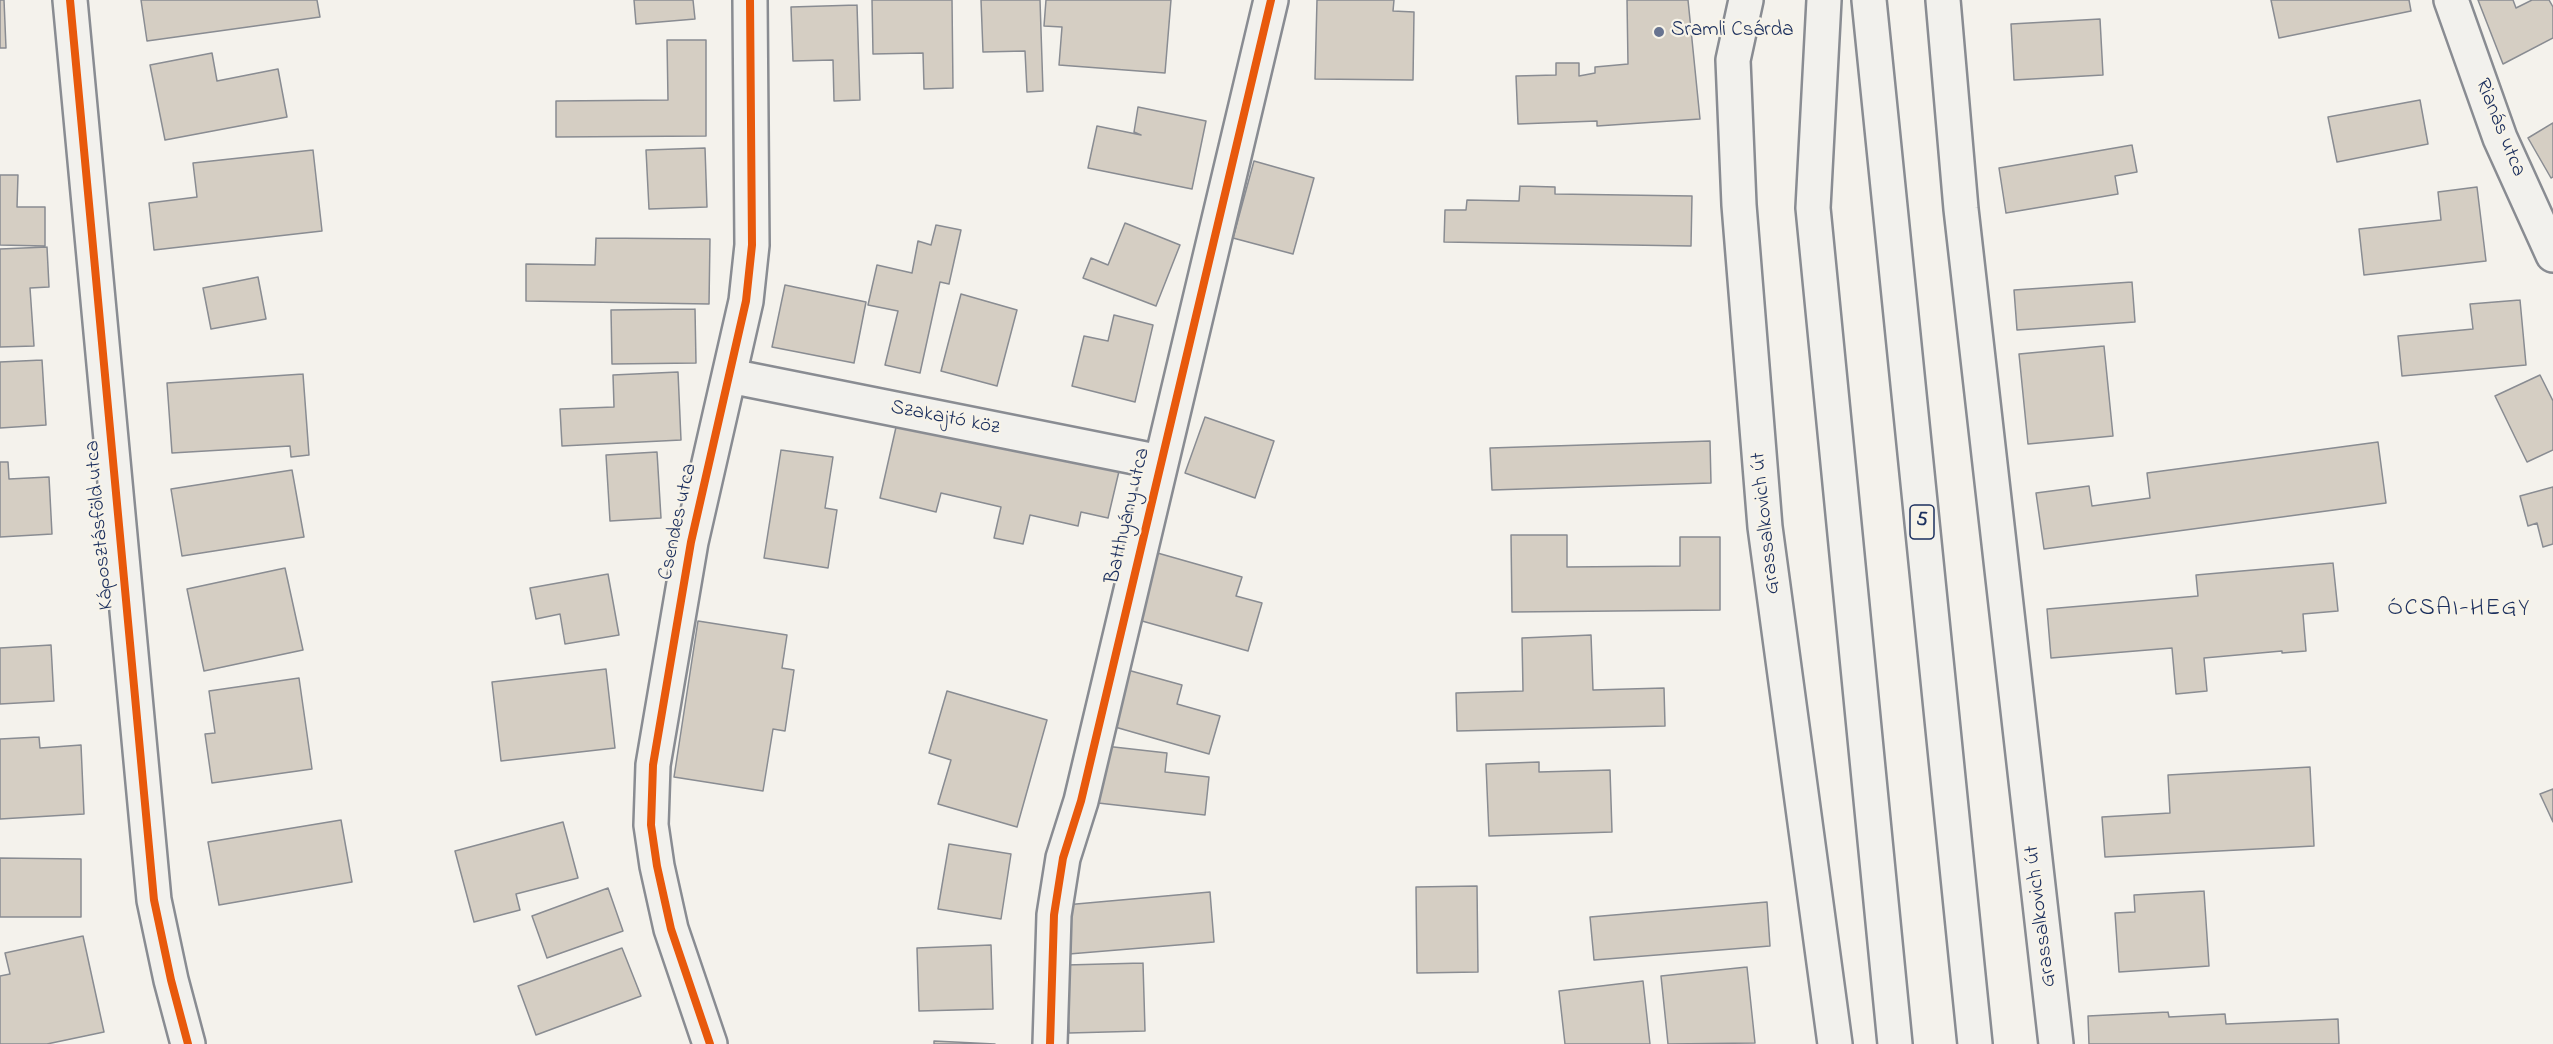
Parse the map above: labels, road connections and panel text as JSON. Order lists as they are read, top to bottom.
{
  "streets": {
    "street": [
      "Rianás utca",
      "Szakajtó köz",
      "Batthyány utca",
      "Csendes utca",
      "5",
      "Grassalkovich út",
      "Káposztásföld utca"
    ]
  },
  "crossings": [
    ["Szakajtó köz", "Batthyány utca"],
    ["Szakajtó köz", "Csendes utca"]
  ],
  "districts": ["ÓCSAI-HEGY"],
  "places": ["Sramli Csárda"]
}
